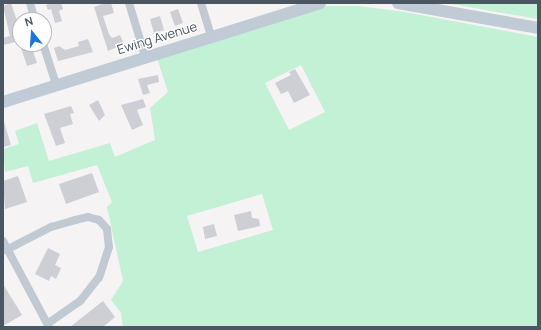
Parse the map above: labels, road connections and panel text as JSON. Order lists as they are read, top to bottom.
{
  "streets": {
    "street": ["Ewing Avenue"]
  },
  "north": "top"
}
